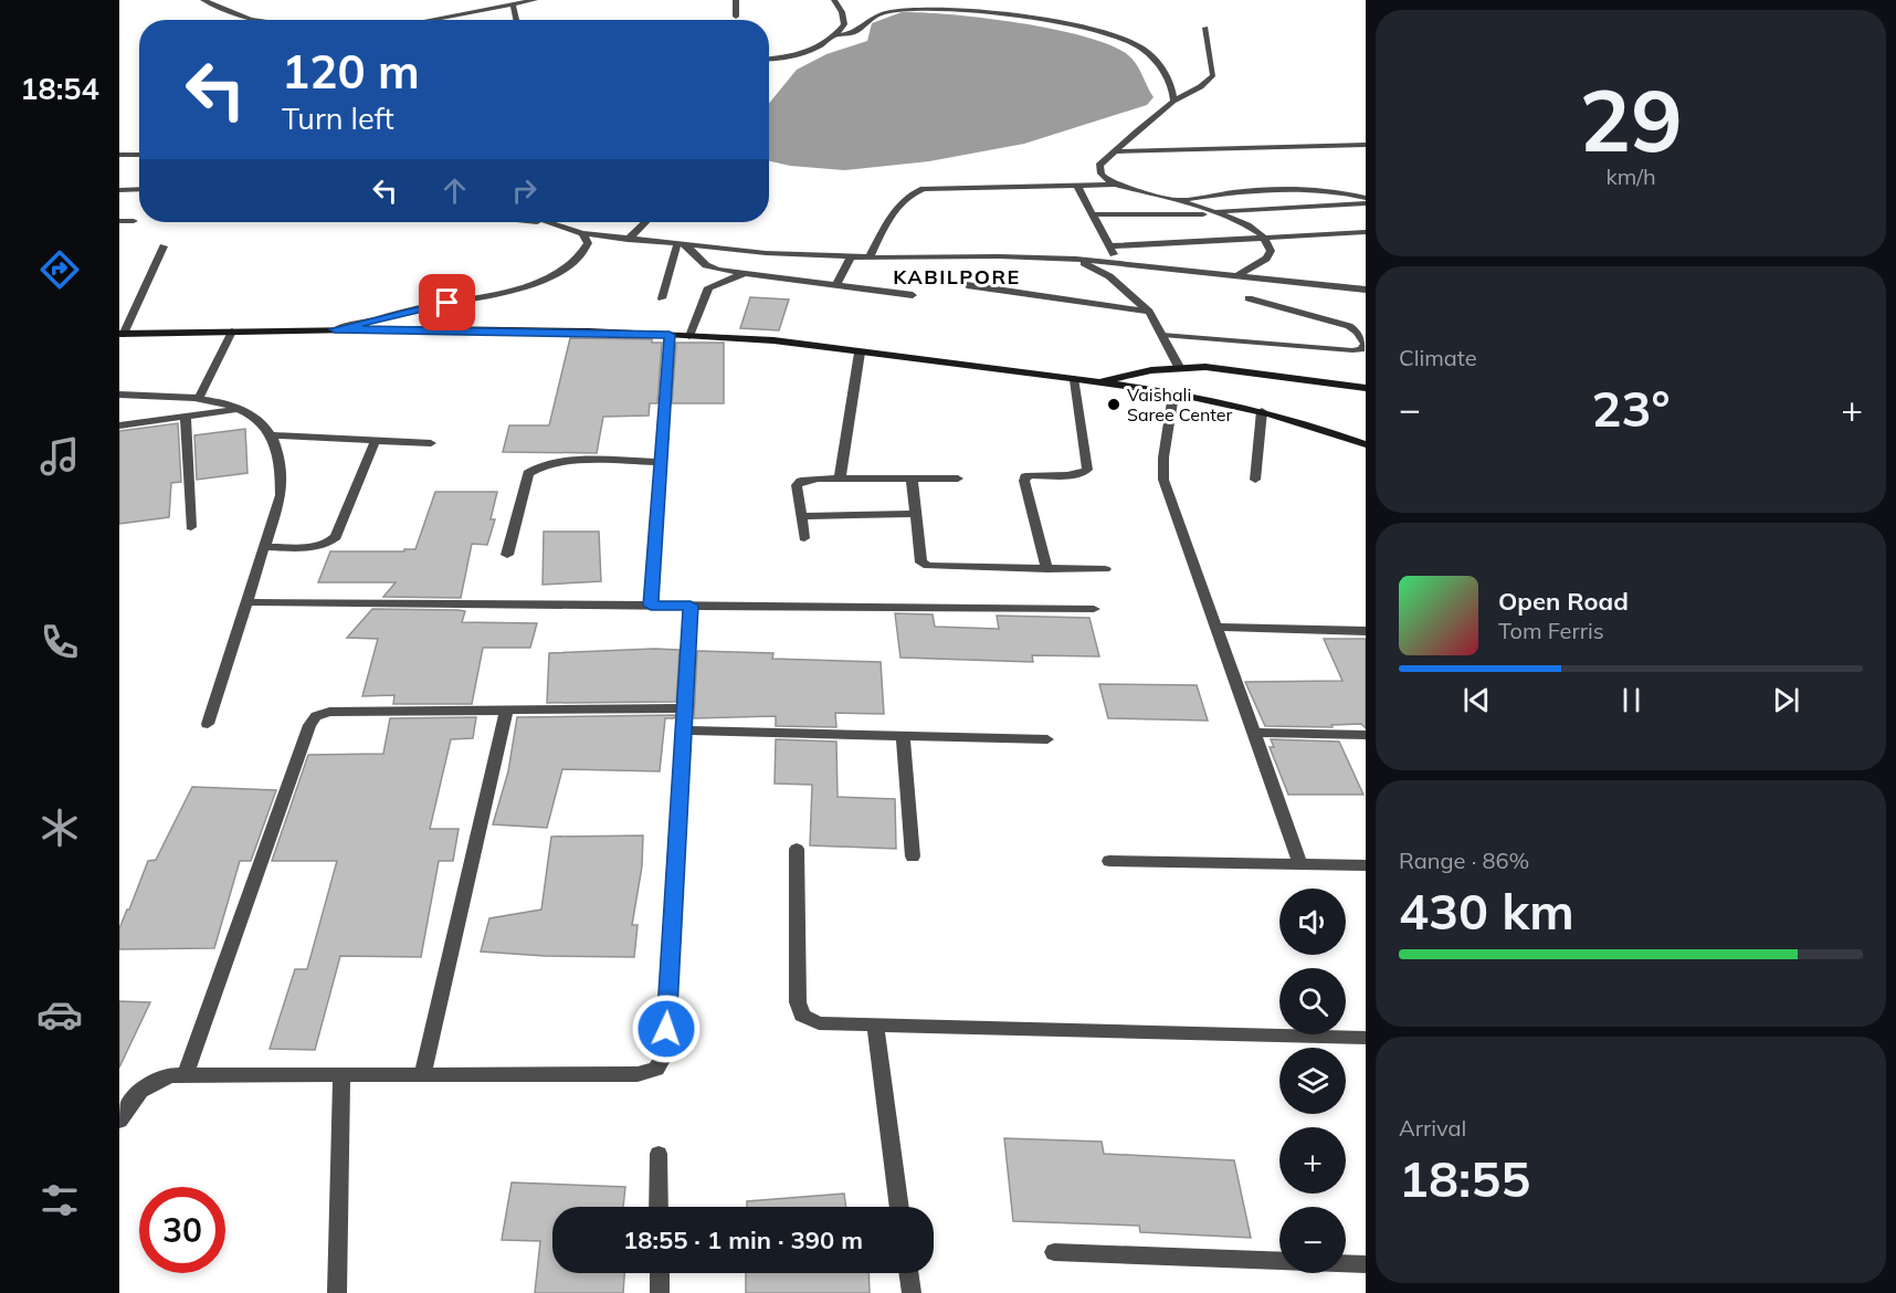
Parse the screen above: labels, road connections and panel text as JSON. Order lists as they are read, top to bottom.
{
  "districts": ["KABILPORE"],
  "places": ["Vaishali Saree Center"],
  "page": {
    "tabs": "18:54",
    "tile": [
      ["29", "km/h"],
      "Climate",
      ["Range · 86%", "430 km"],
      ["Arrival", "18:55"]
    ],
    "turn": ["120 m", "Turn left"],
    "heat": ["−", "23°", "+"],
    "song": ["Open Road", "Tom Ferris"],
    "map_buttons": ["+", "−"],
    "limit": "30",
    "trip": "18:55 · 1 min · 390 m"
  }
}
